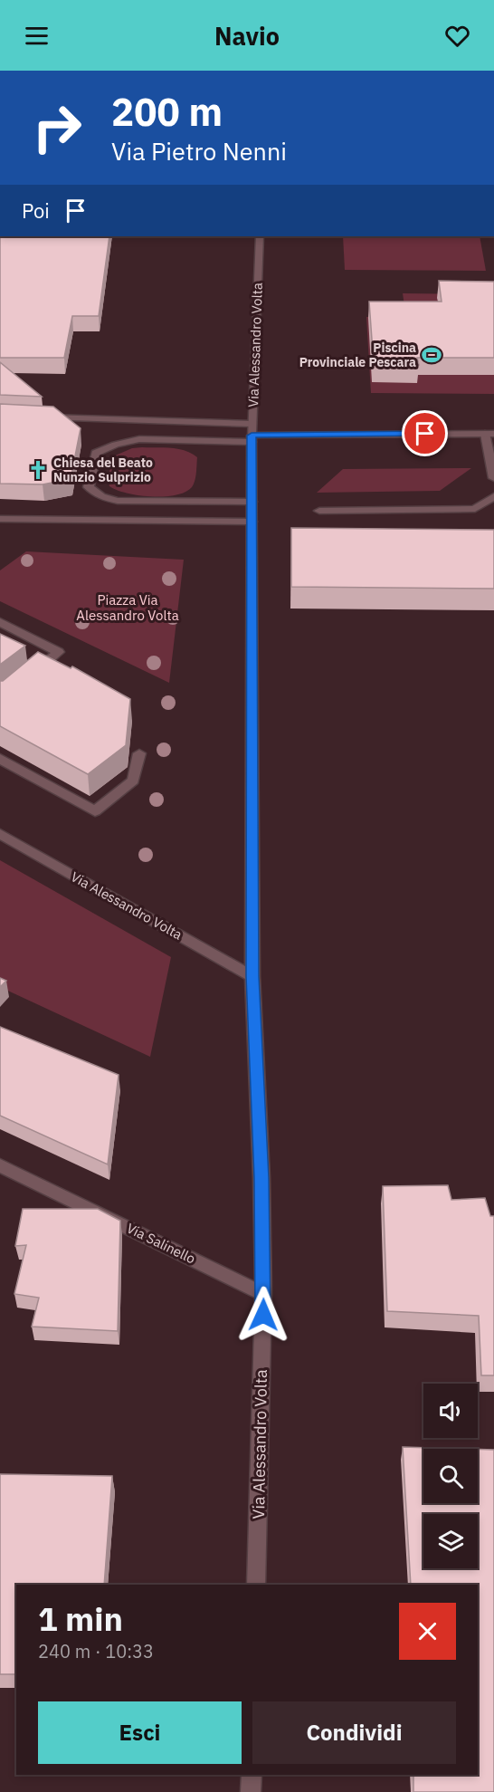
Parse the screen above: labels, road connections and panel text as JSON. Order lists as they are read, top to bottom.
{
  "streets": {
    "street": ["Via Alessandro Volta", "Via Salinello"]
  },
  "crossings": [
    ["Via Alessandro Volta", "Via Salinello"]
  ],
  "parks": ["Piazza Via Alessandro Volta"],
  "places": {
    "sports": ["Piscina Provinciale Pescara"],
    "church": ["Chiesa del Beato Nunzio Sulprizio"]
  },
  "page": {
    "header": "Navio",
    "turn": ["200 m", "Via Pietro Nenni"],
    "then": "Poi",
    "heading": ["1 min", "240 m · 10:33"],
    "buttons": ["Esci", "Condividi"]
  }
}
